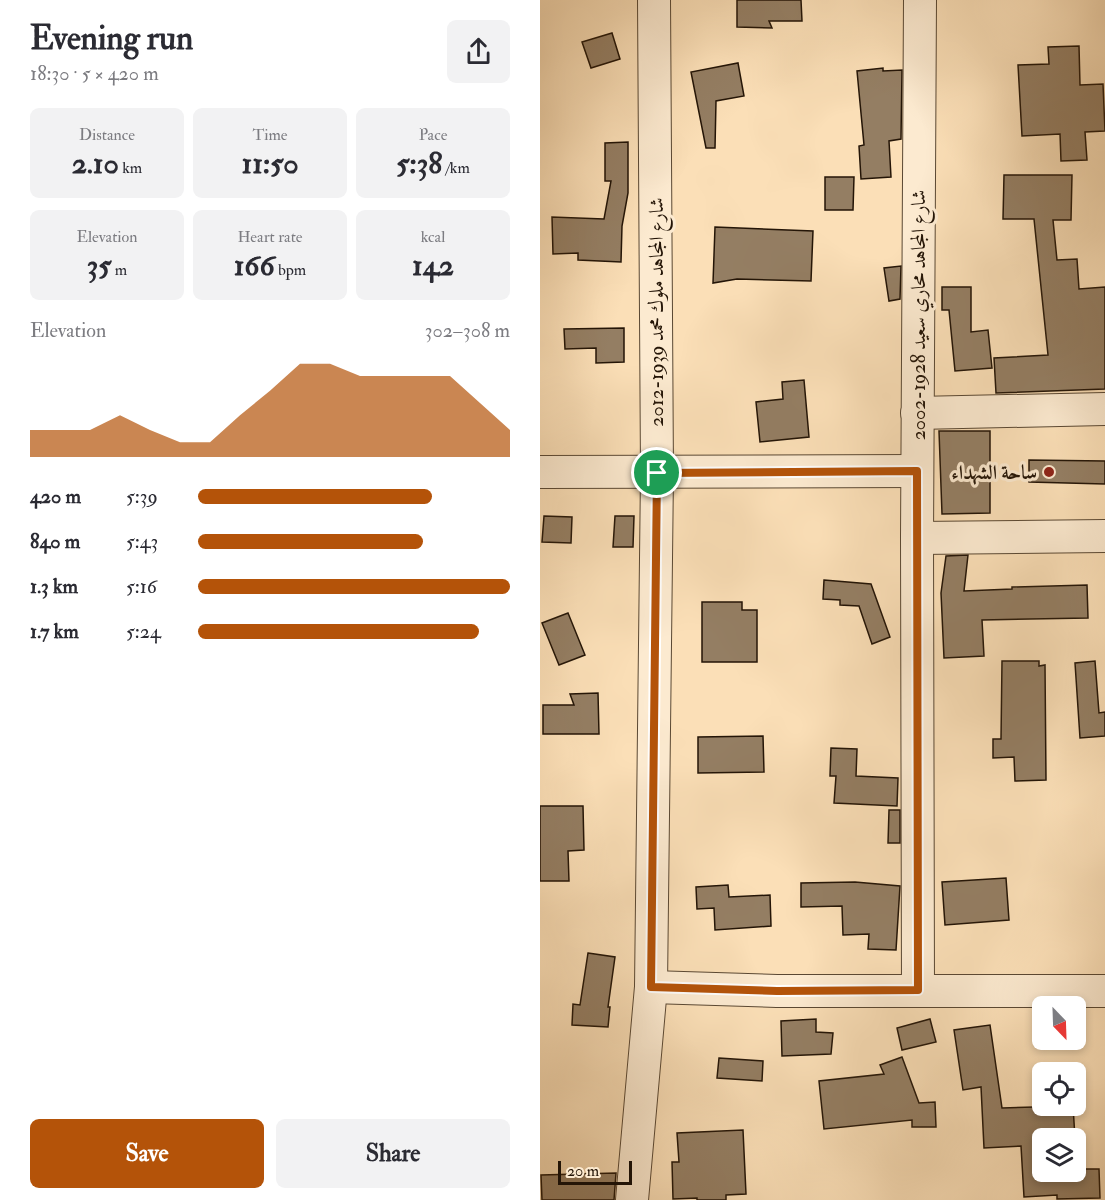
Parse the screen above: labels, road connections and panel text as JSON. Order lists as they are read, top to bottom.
{
  "streets": {
    "street": ["شارع المجاهد ملوك محمد 1939-2012", "شارع المجاهد محاري سعيد 1928-2002"]
  },
  "places": ["ساحة الشهداء"],
  "scale_bar": "20 m",
  "north": "bottom right",
  "page": {
    "heading": ["Evening run", "18:30 · 5 × 420 m"],
    "stats": [
      ["Distance", "2.10 km"],
      ["Time", "11:50"],
      ["Pace", "5:38 /km"],
      ["Elevation", "35 m"],
      ["Heart rate", "166 bpm"],
      ["kcal", "142"]
    ],
    "chart": ["Elevation", "302–308 m"],
    "list": [
      {
        "name": "420 m",
        "note": "5:39"
      },
      {
        "name": "840 m",
        "note": "5:43"
      },
      {
        "name": "1.3 km",
        "note": "5:16"
      },
      {
        "name": "1.7 km",
        "note": "5:24"
      }
    ],
    "buttons": ["Save", "Share"],
    "scale": "20 m"
  }
}
